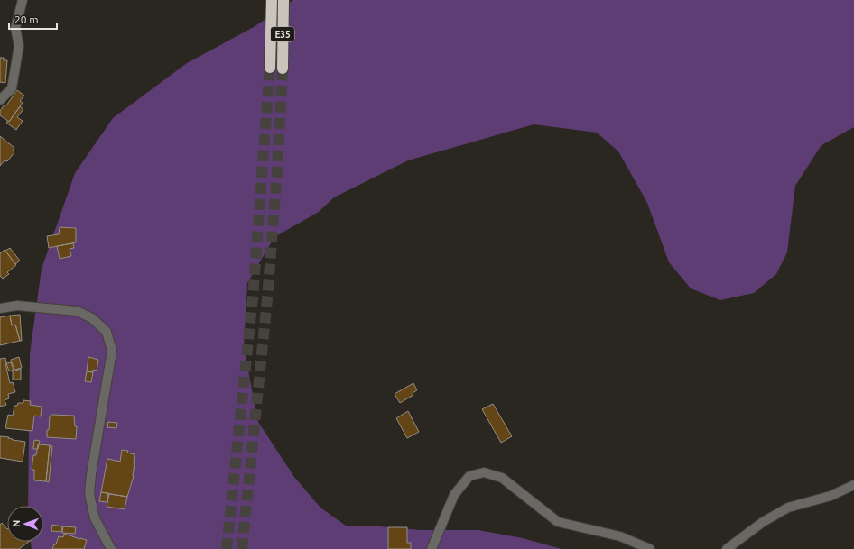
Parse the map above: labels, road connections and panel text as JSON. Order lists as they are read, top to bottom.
{
  "streets": {
    "highway": ["E35"]
  },
  "scale_bar": "20 m",
  "north": "left"
}
